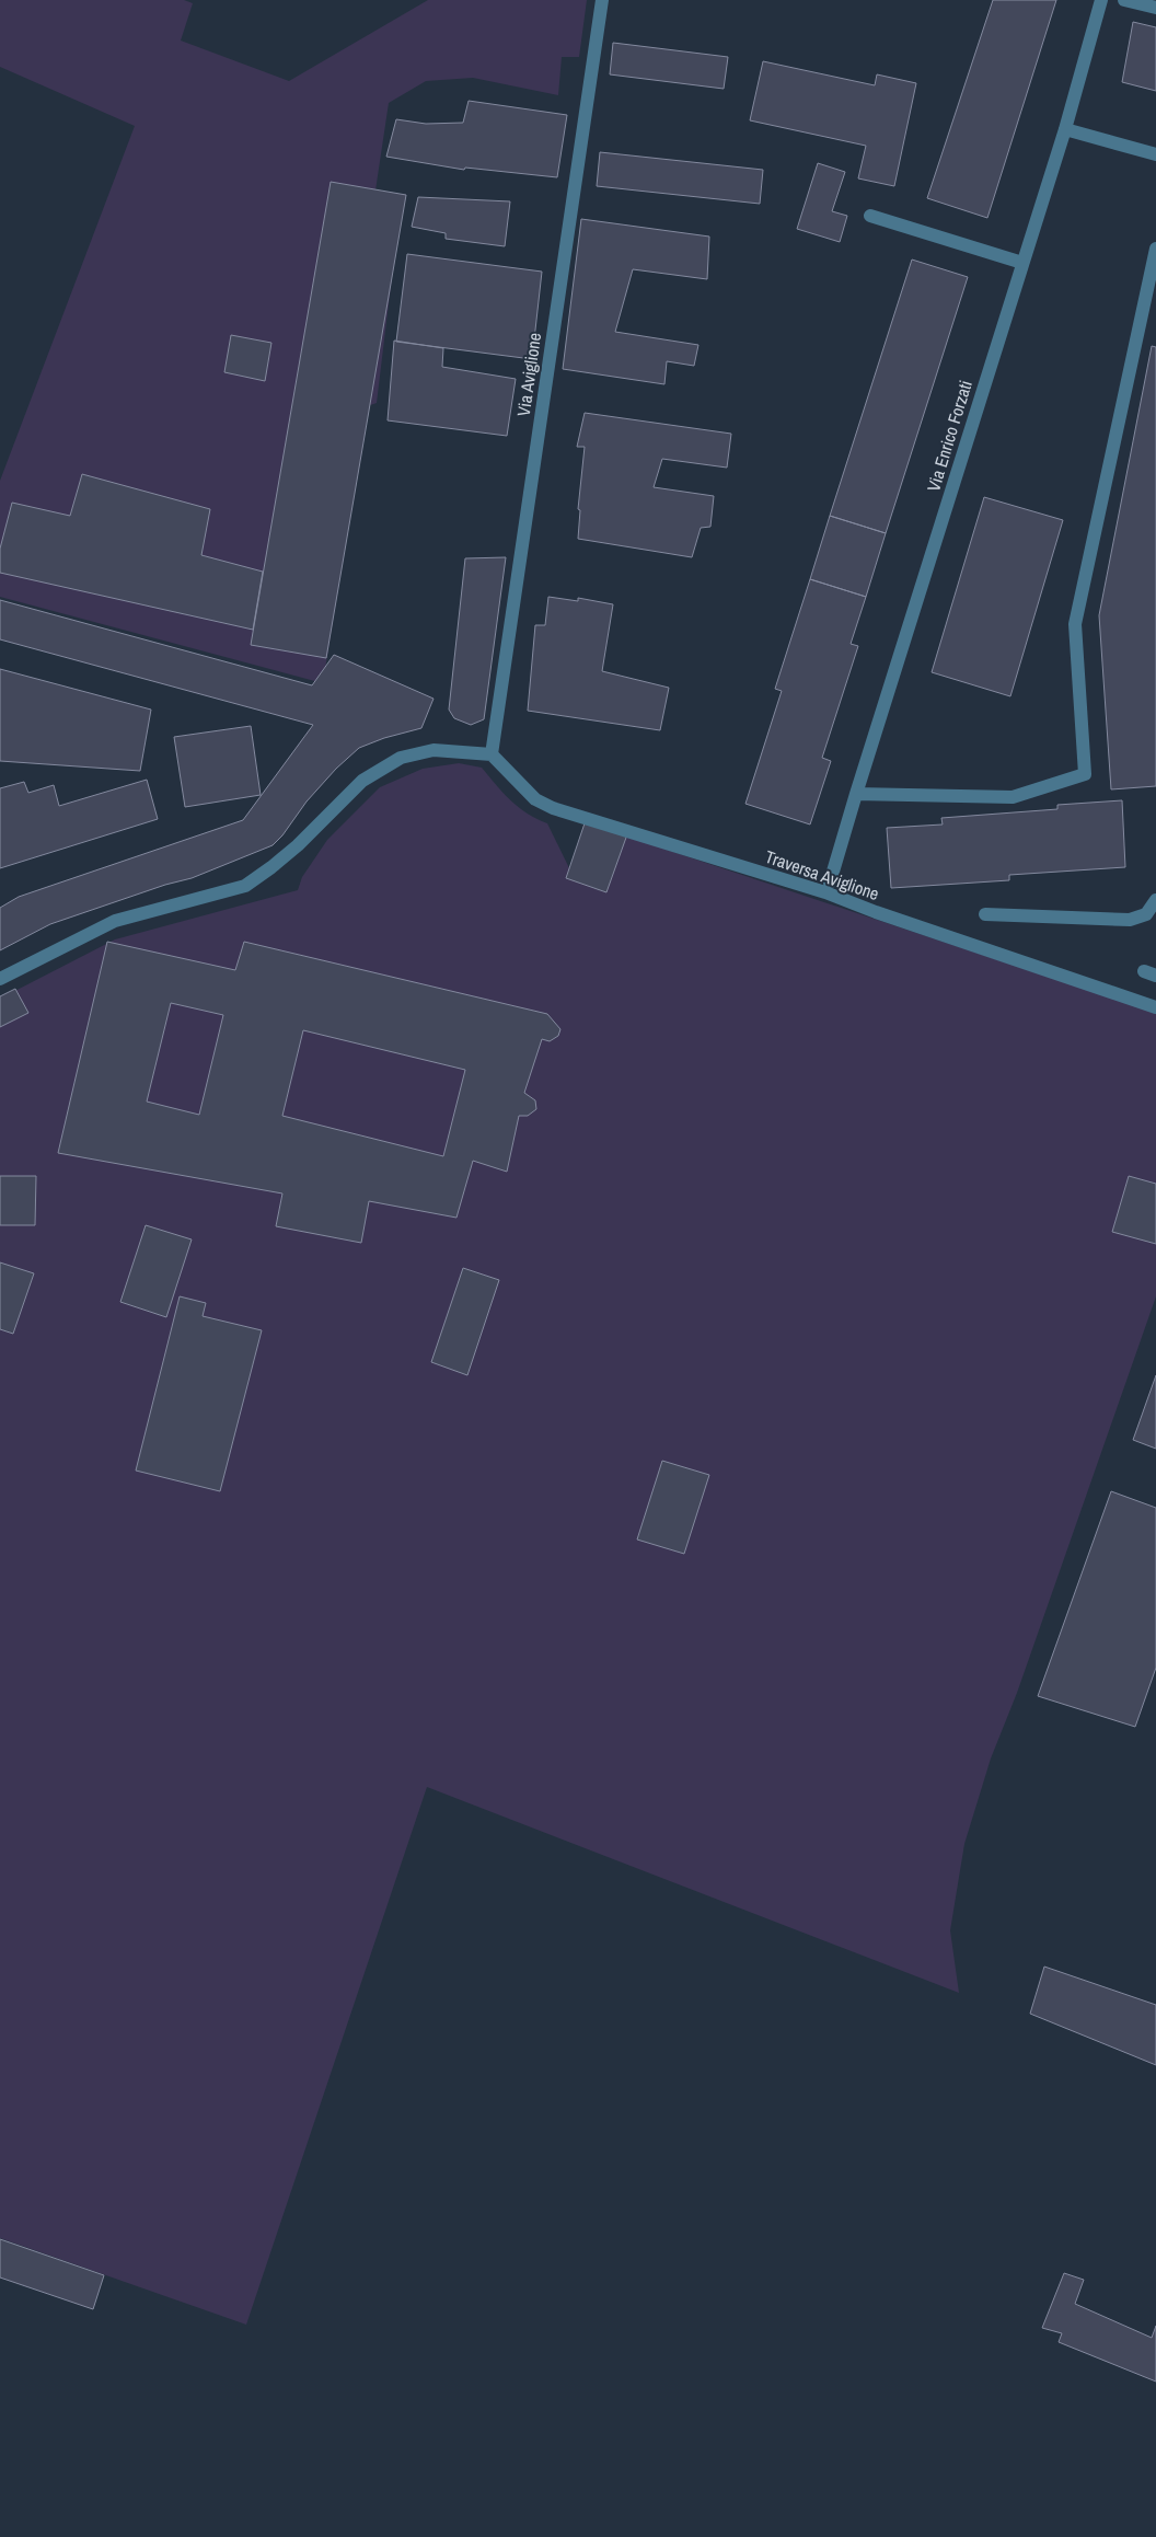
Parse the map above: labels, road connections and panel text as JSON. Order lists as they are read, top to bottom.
{
  "streets": {
    "street": ["Via Aviglione", "Via Enrico Forzati", "Traversa Aviglione"]
  },
  "crossings": [
    ["Via Aviglione", "Traversa Aviglione"]
  ]
}
